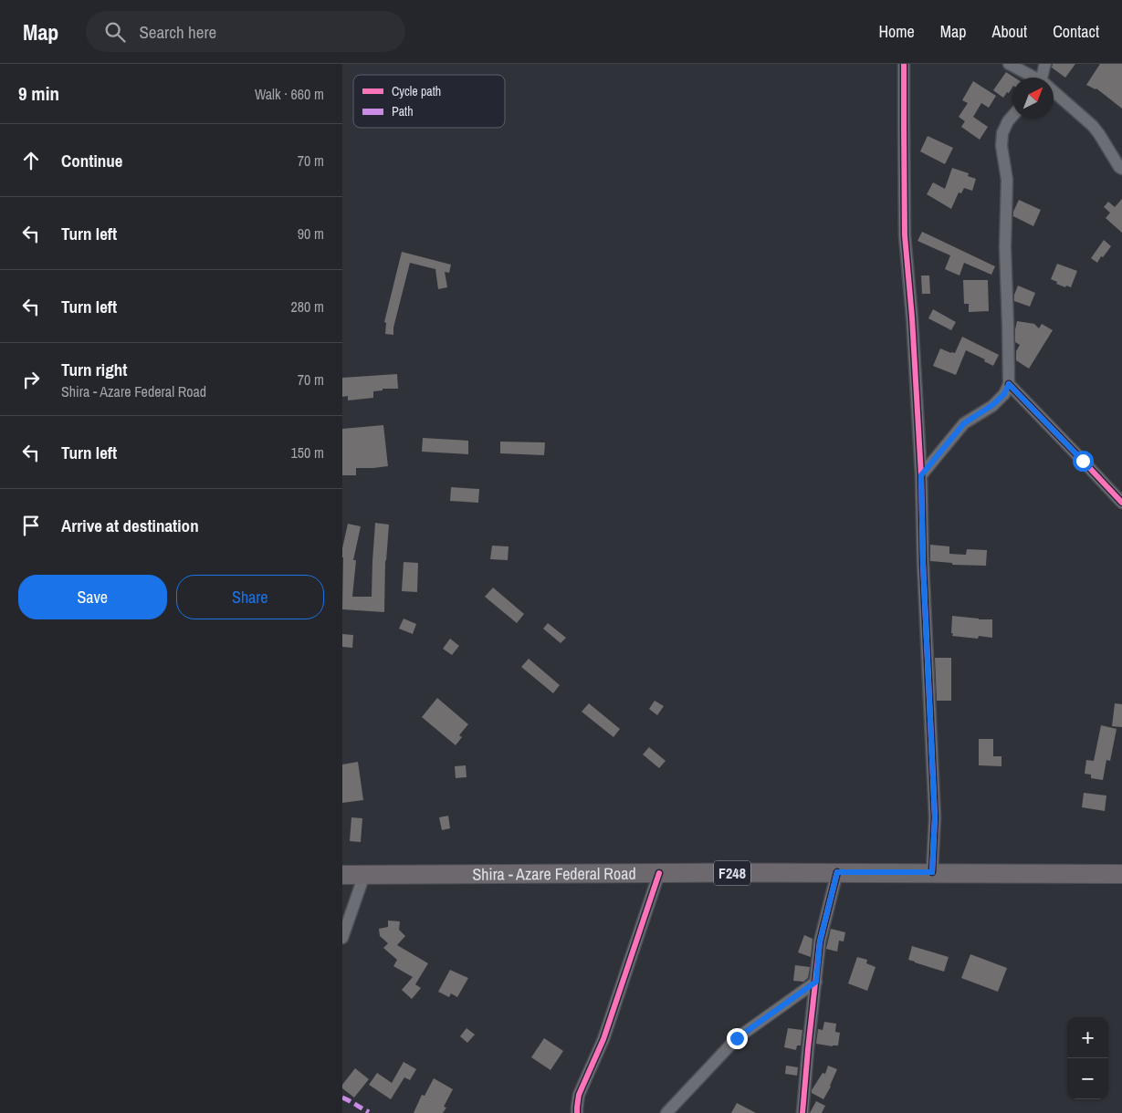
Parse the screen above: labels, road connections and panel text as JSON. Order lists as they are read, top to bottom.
{
  "streets": {
    "main road": ["Shira - Azare Federal Road", "F248"]
  },
  "legend": ["Cycle path", "Path"],
  "north": "top right",
  "page": {
    "header": "Map",
    "search": "Search here",
    "nav": [
      "Home",
      "Map",
      "About",
      "Contact"
    ],
    "heading": ["9 min", "Walk · 660 m"],
    "list": [
      ["Continue", "70 m"],
      ["Turn left", "90 m"],
      ["Turn left", "280 m"],
      ["Turn right", "Shira - Azare Federal Road", "70 m"],
      ["Turn left", "150 m"],
      "Arrive at destination"
    ],
    "buttons": ["Save", "Share"],
    "map_buttons": ["+", "−"]
  }
}
